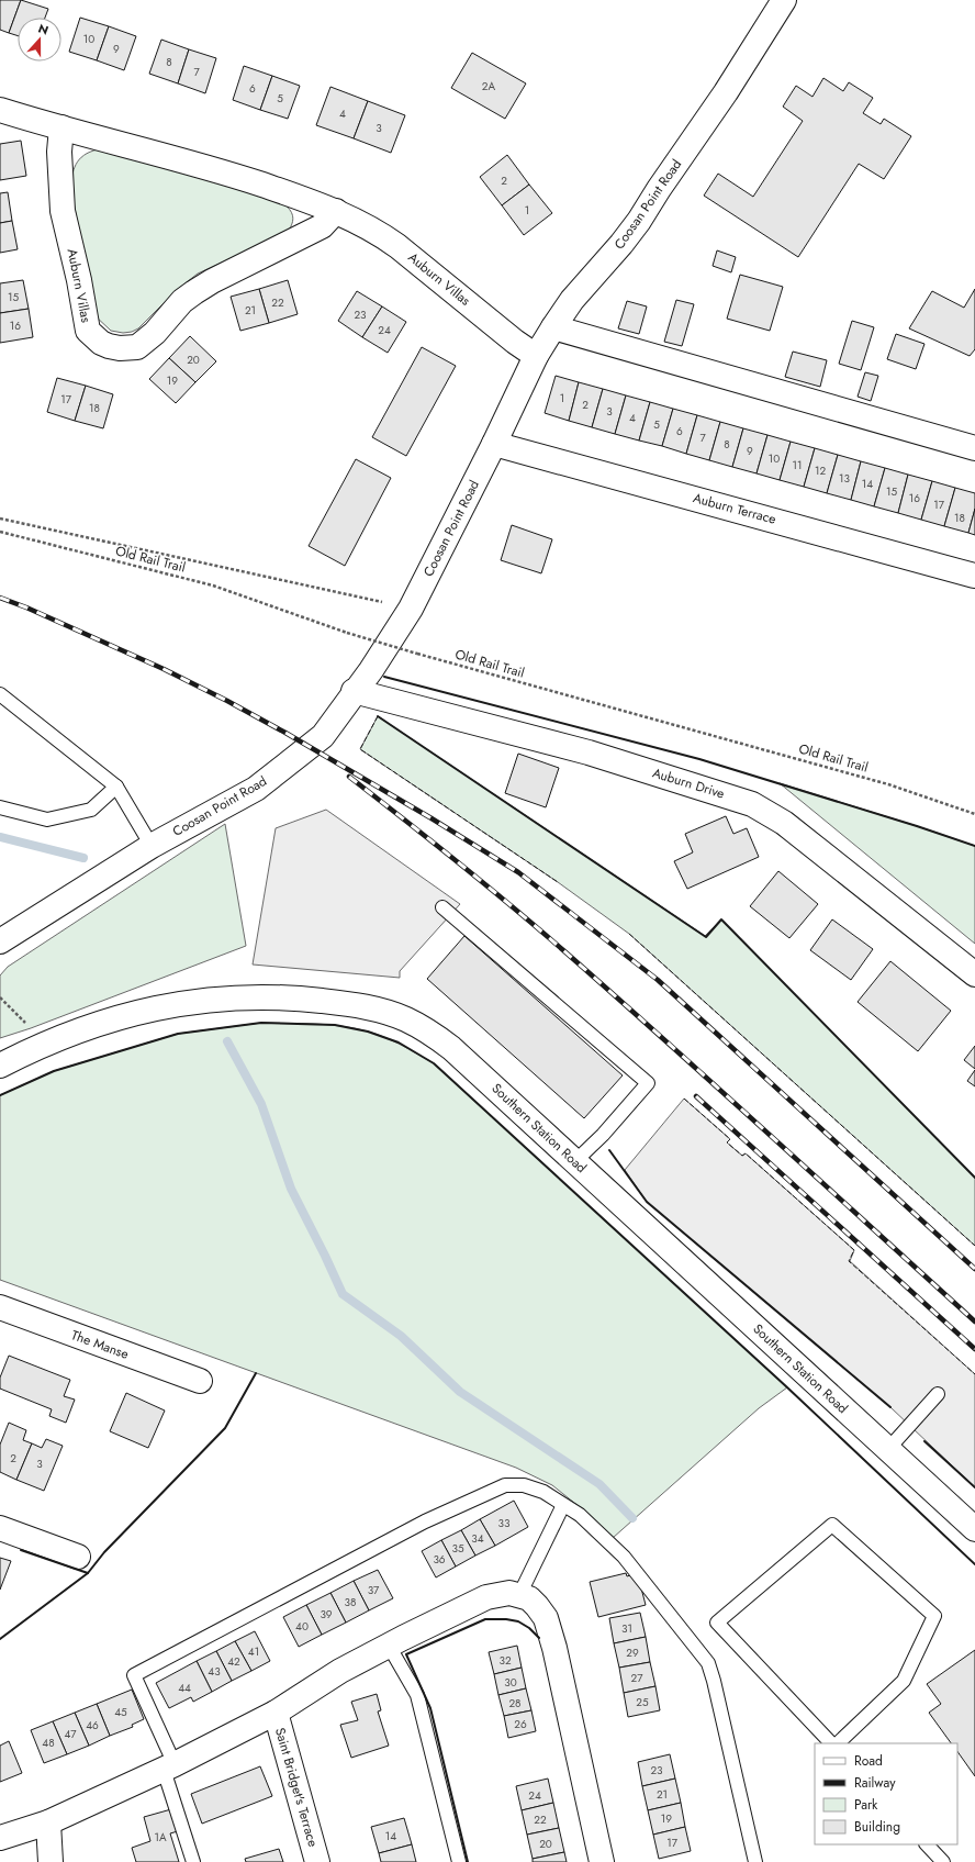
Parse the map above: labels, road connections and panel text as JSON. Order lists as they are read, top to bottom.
{
  "streets": {
    "street": [
      "Coosan Point Road",
      "Auburn Villas",
      "Auburn Terrace",
      "Auburn Drive",
      "Southern Station Road",
      "The Manse",
      "Saint Bridget's Terrace"
    ],
    "path": ["Old Rail Trail"]
  },
  "crossings": [
    ["Coosan Point Road", "Auburn Villas"],
    ["Coosan Point Road", "Auburn Terrace"],
    ["Coosan Point Road", "Auburn Drive"]
  ],
  "house_numbers": [
    "10",
    "9",
    "8",
    "7",
    "2A",
    "6",
    "5",
    "4",
    "3",
    "2",
    "1",
    "15",
    "22",
    "21",
    "23",
    "16",
    "24",
    "20",
    "19",
    "1",
    "17",
    "2",
    "18",
    "3",
    "4",
    "5",
    "6",
    "7",
    "8",
    "9",
    "10",
    "11",
    "12",
    "13",
    "14",
    "15",
    "16",
    "17",
    "18",
    "2",
    "3",
    "33",
    "34",
    "35",
    "36",
    "37",
    "38",
    "39",
    "40",
    "31",
    "41",
    "29",
    "32",
    "42",
    "43",
    "27",
    "30",
    "44",
    "25",
    "28",
    "45",
    "26",
    "46",
    "47",
    "48",
    "23",
    "21",
    "24",
    "19",
    "22",
    "14",
    "1A",
    "17",
    "20"
  ],
  "legend": [
    "Road",
    "Railway",
    "Park",
    "Building"
  ],
  "north": "top"
}
